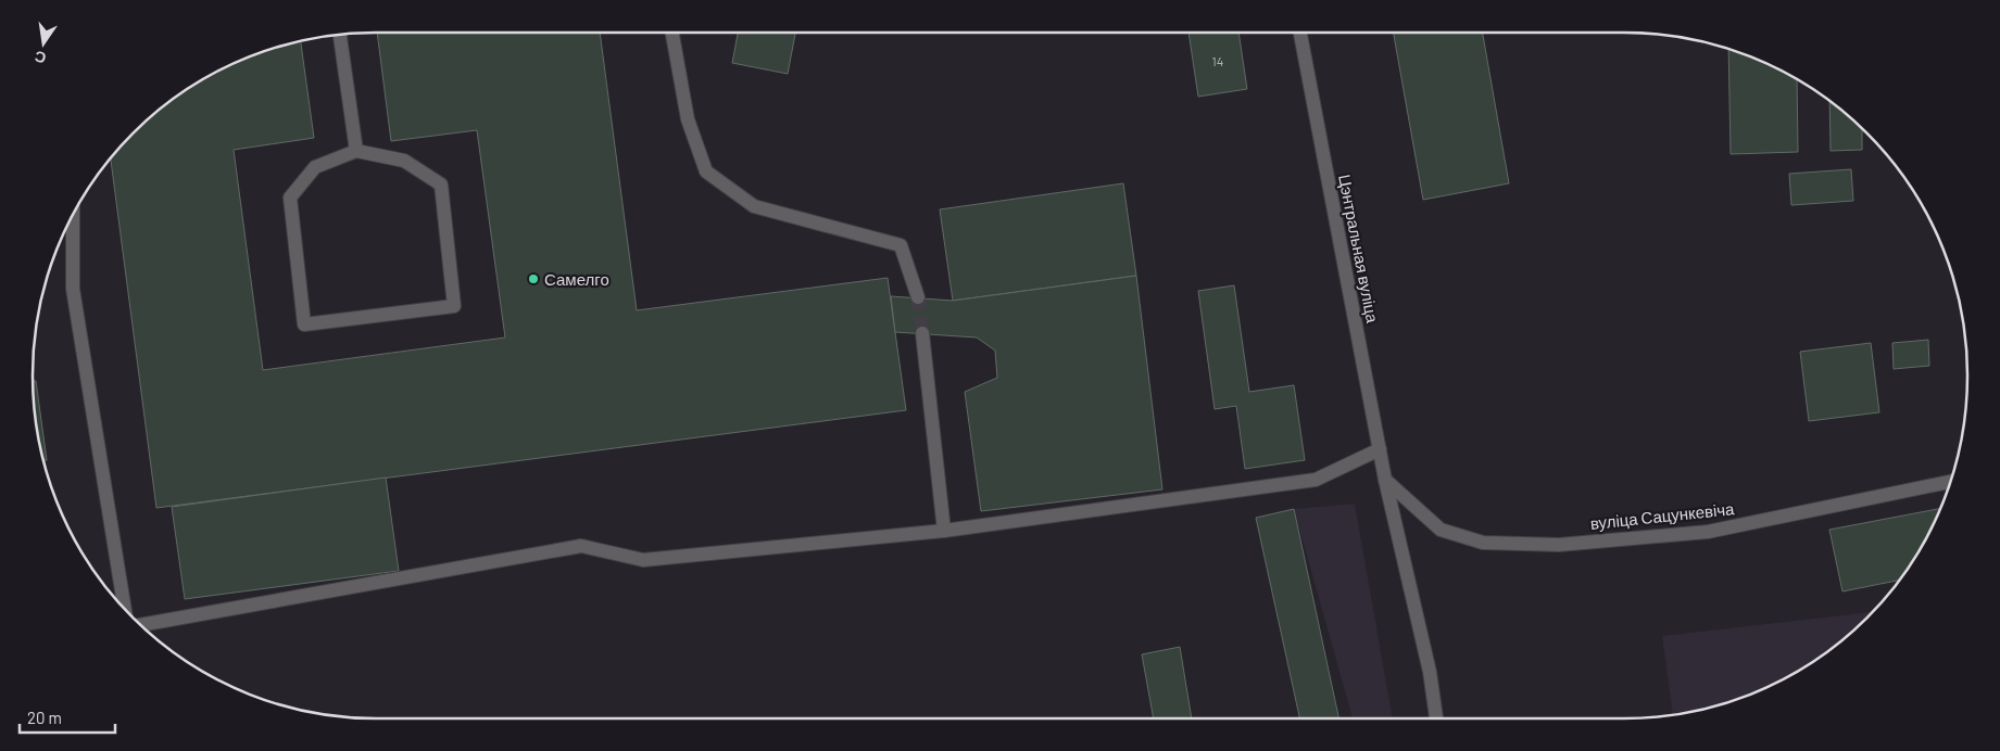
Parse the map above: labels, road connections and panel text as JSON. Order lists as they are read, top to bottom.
{
  "streets": {
    "street": ["Цэнтральная вуліца", "вуліца Сацункевіча"]
  },
  "crossings": [
    ["Цэнтральная вуліца", "вуліца Сацункевіча"]
  ],
  "places": ["Самелго"],
  "house_numbers": ["14"],
  "scale_bar": "20 m",
  "north": "bottom"
}
